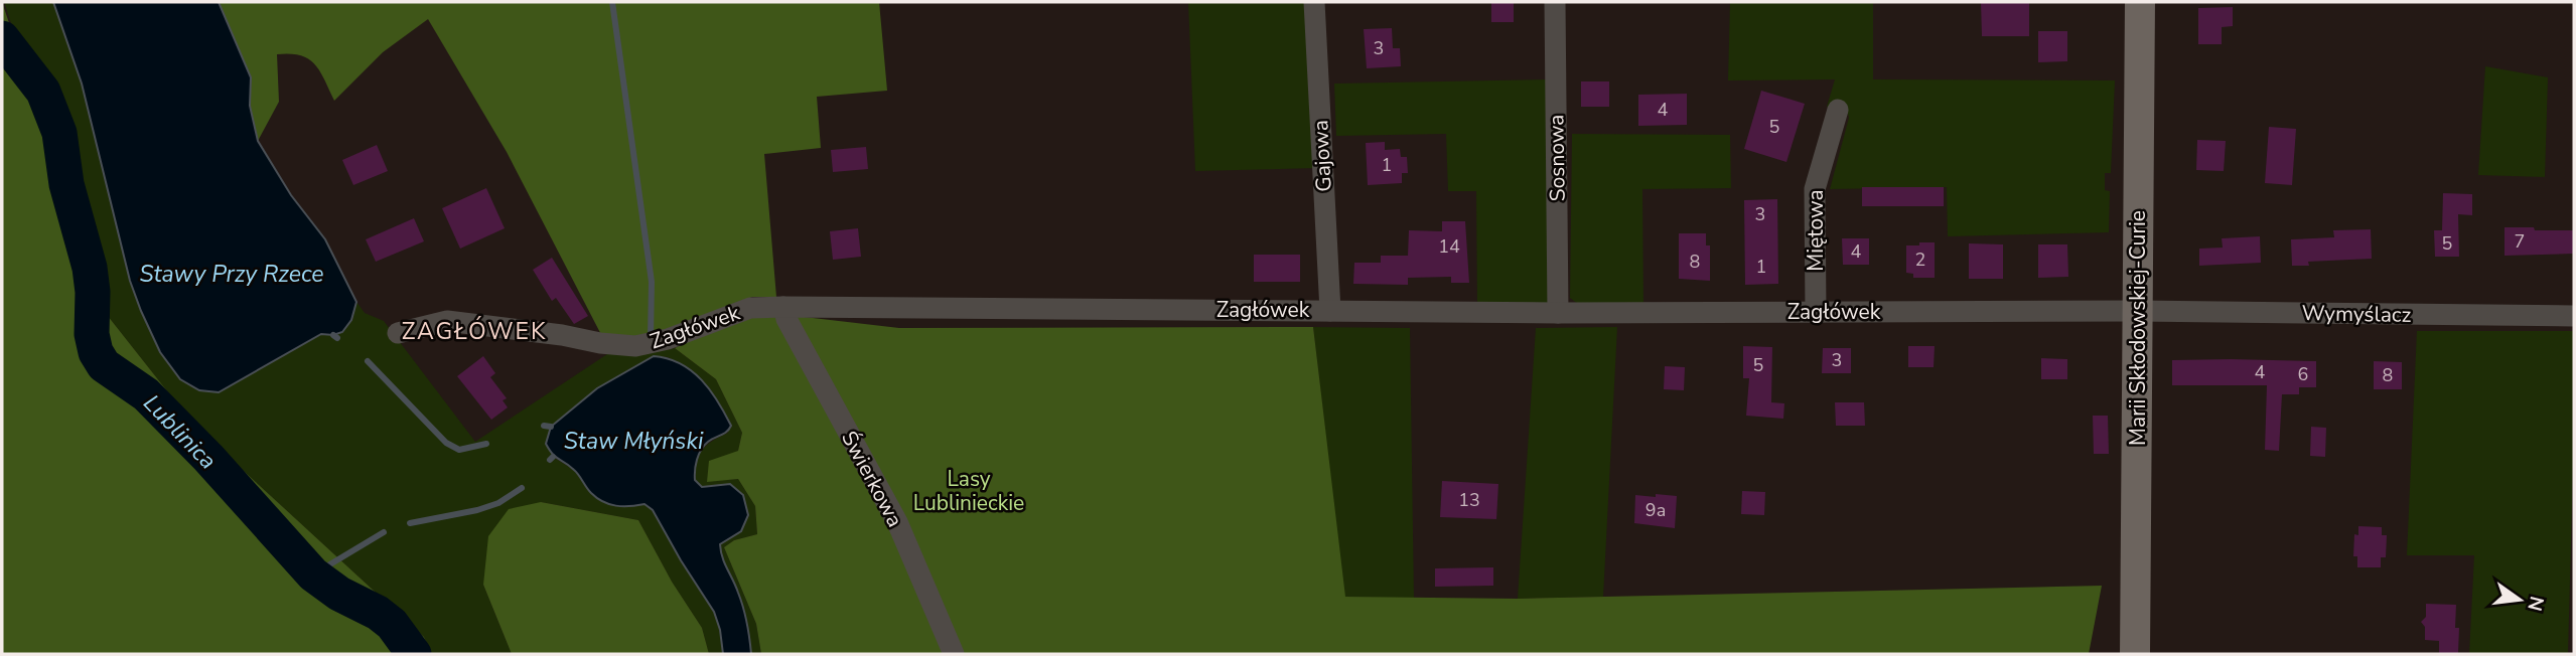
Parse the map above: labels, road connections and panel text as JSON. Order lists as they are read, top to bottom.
{
  "streets": {
    "street": [
      "Gajowa",
      "Sosnowa",
      "Miętowa",
      "Zagłówek",
      "Wymyślacz",
      "Marii Skłodowskiej-Curie",
      "Świerkowa"
    ]
  },
  "crossings": [
    ["Gajowa", "Zagłówek"],
    ["Sosnowa", "Zagłówek"],
    ["Miętowa", "Zagłówek"],
    ["Zagłówek", "Wymyślacz"],
    ["Zagłówek", "Marii Skłodowskiej-Curie"],
    ["Zagłówek", "Świerkowa"],
    ["Wymyślacz", "Marii Skłodowskiej-Curie"]
  ],
  "districts": ["ZAGŁÓWEK"],
  "water": ["Stawy Przy Rzece", "Lublinica", "Staw Młyński"],
  "parks": ["Lasy Lublinieckie"],
  "house_numbers": [
    "3",
    "4",
    "5",
    "1",
    "3",
    "7",
    "5",
    "14",
    "4",
    "2",
    "8",
    "1",
    "3",
    "5",
    "4",
    "6",
    "8",
    "13",
    "9a"
  ],
  "north": "right"
}
